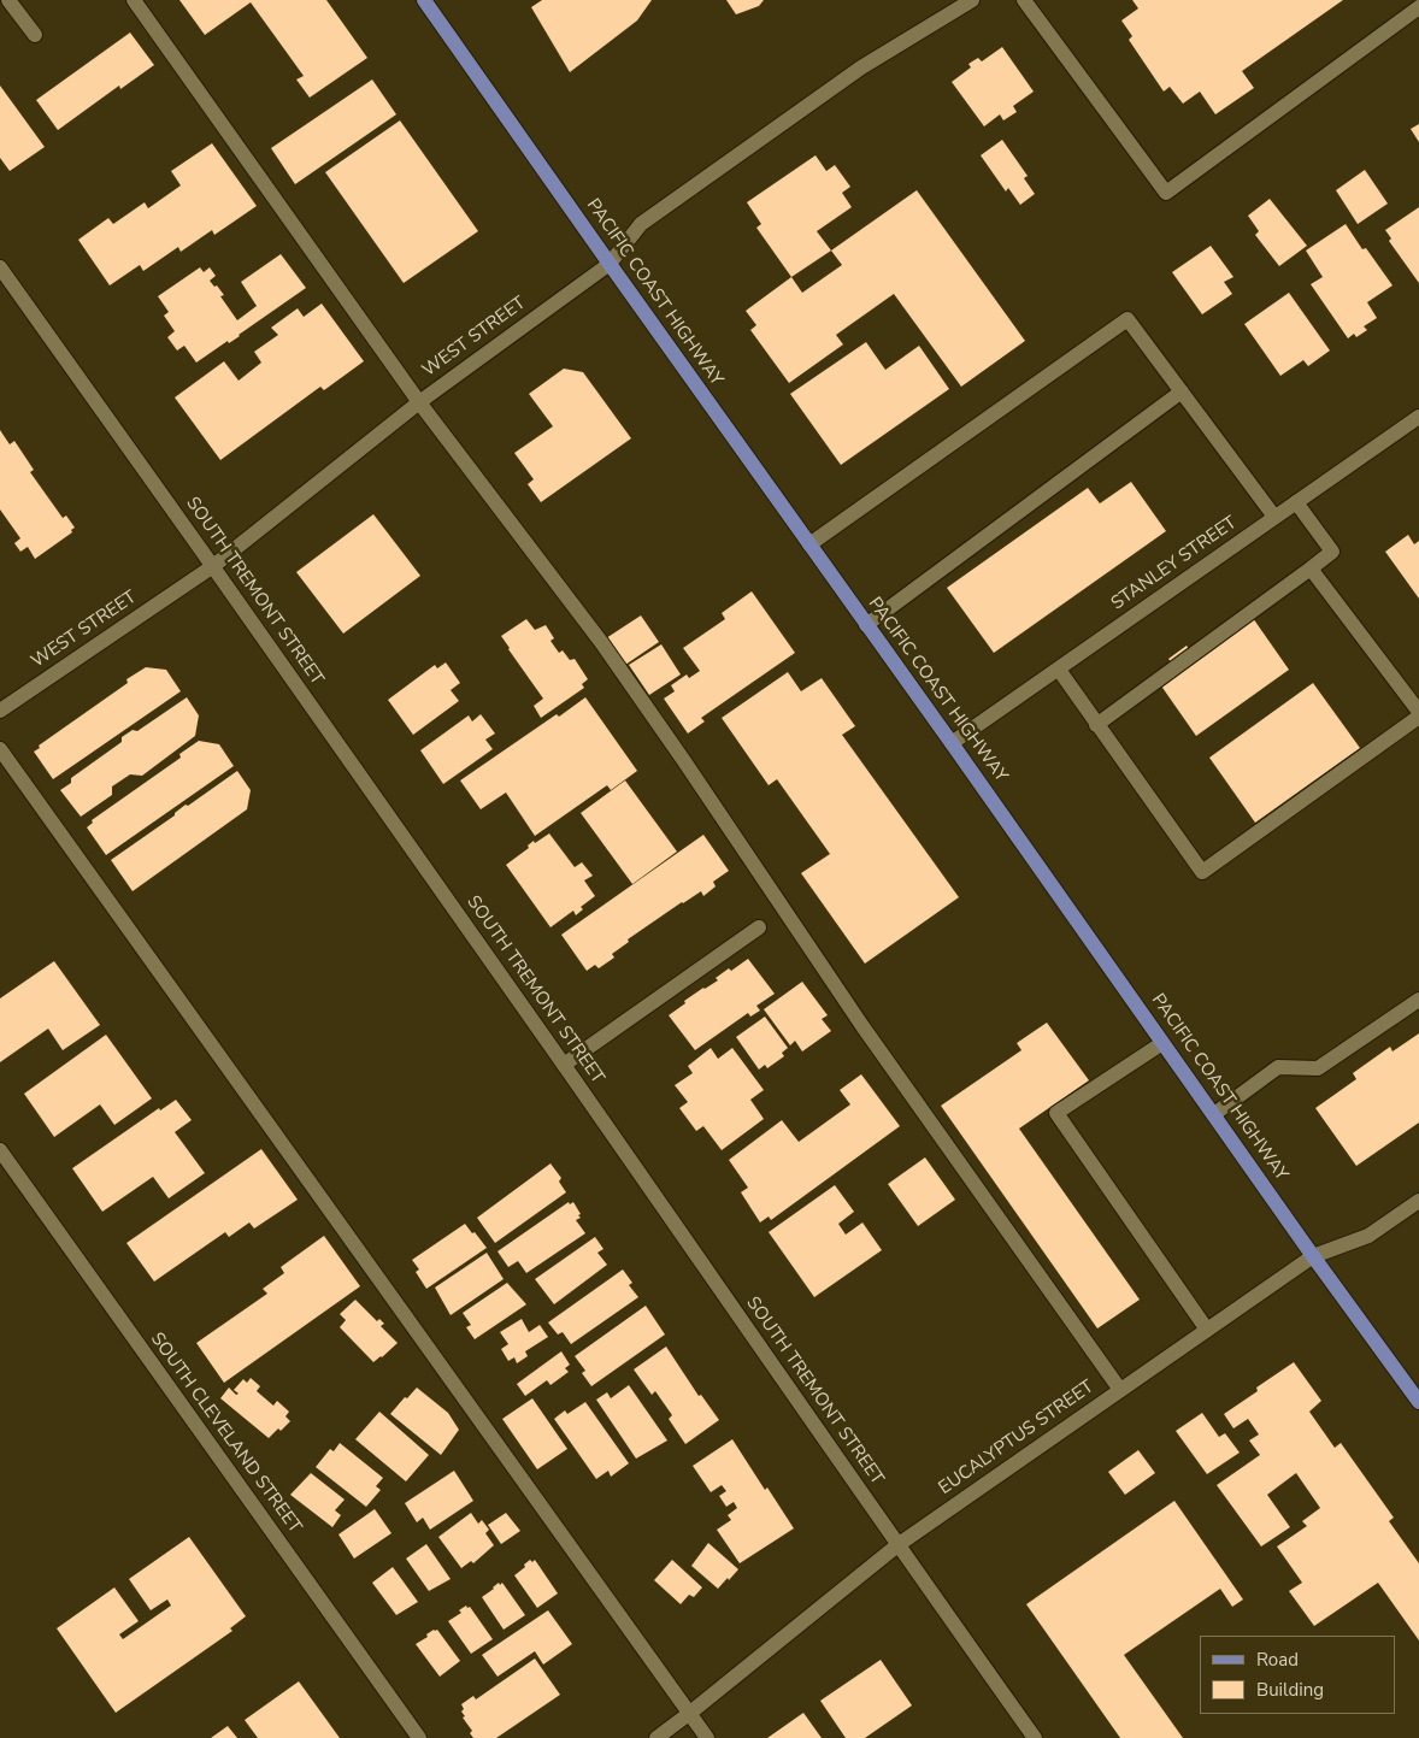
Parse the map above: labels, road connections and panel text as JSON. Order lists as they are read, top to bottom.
{
  "streets": {
    "main road": ["PACIFIC COAST HIGHWAY"],
    "street": [
      "WEST STREET",
      "STANLEY STREET",
      "SOUTH TREMONT STREET",
      "SOUTH CLEVELAND STREET",
      "EUCALYPTUS STREET"
    ]
  },
  "crossings": [
    ["PACIFIC COAST HIGHWAY", "WEST STREET"],
    ["PACIFIC COAST HIGHWAY", "STANLEY STREET"],
    ["PACIFIC COAST HIGHWAY", "EUCALYPTUS STREET"],
    ["WEST STREET", "SOUTH TREMONT STREET"],
    ["SOUTH TREMONT STREET", "EUCALYPTUS STREET"]
  ],
  "legend": ["Road", "Building"]
}
